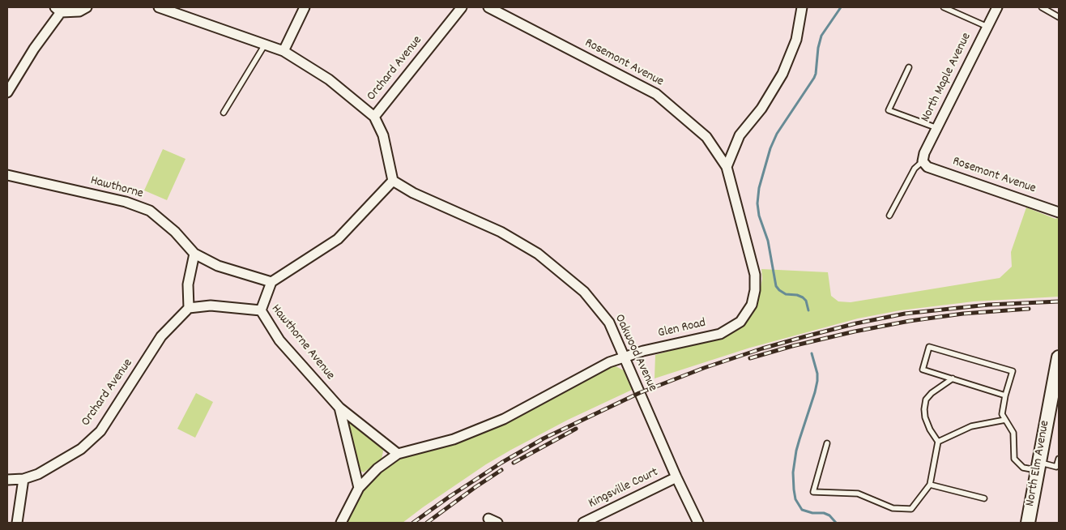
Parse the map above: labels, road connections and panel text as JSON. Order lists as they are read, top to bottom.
{
  "streets": {
    "main road": ["North Elm Avenue"],
    "street": [
      "Rosemont Avenue",
      "Orchard Avenue",
      "North Maple Avenue",
      "Hawthorne",
      "Glen Road",
      "Hawthorne Avenue",
      "Oakwood Avenue",
      "Kingsville Court"
    ]
  },
  "crossings": [
    ["Rosemont Avenue", "North Maple Avenue"],
    ["Rosemont Avenue", "Glen Road"],
    ["Orchard Avenue", "Hawthorne Avenue"],
    ["Orchard Avenue", "Oakwood Avenue"],
    ["Glen Road", "Hawthorne Avenue"],
    ["Glen Road", "Oakwood Avenue"],
    ["Oakwood Avenue", "Kingsville Court"]
  ]
}
